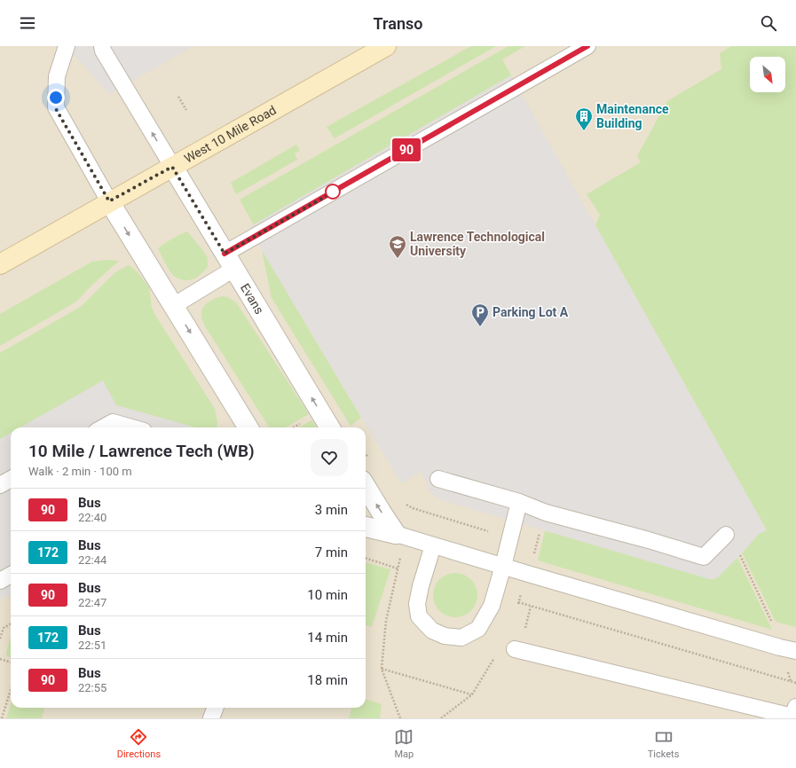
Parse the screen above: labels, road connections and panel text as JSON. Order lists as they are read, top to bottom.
{
  "streets": {
    "main road": ["West 10 Mile Road"],
    "street": ["Evans"]
  },
  "crossings": [
    ["West 10 Mile Road", "Evans"]
  ],
  "places": {
    "building": ["Maintenance Building"],
    "school or university": ["Lawrence Technological University"],
    "parking": ["Parking Lot A"]
  },
  "lines": ["bus line 90"],
  "north": "bottom right",
  "page": {
    "header": "Transo",
    "on_map": "90",
    "heading": ["10 Mile / Lawrence Tech (WB)", "Walk · 2 min · 100 m"],
    "list": [
      {
        "mark": "90",
        "name": "Bus",
        "note": "22:40",
        "value": "3 min"
      },
      {
        "mark": "172",
        "name": "Bus",
        "note": "22:44",
        "value": "7 min"
      },
      {
        "mark": "90",
        "name": "Bus",
        "note": "22:47",
        "value": "10 min"
      },
      {
        "mark": "172",
        "name": "Bus",
        "note": "22:51",
        "value": "14 min"
      },
      {
        "mark": "90",
        "name": "Bus",
        "note": "22:55",
        "value": "18 min"
      }
    ],
    "tabs": ["Directions", "Map", "Tickets"]
  }
}
